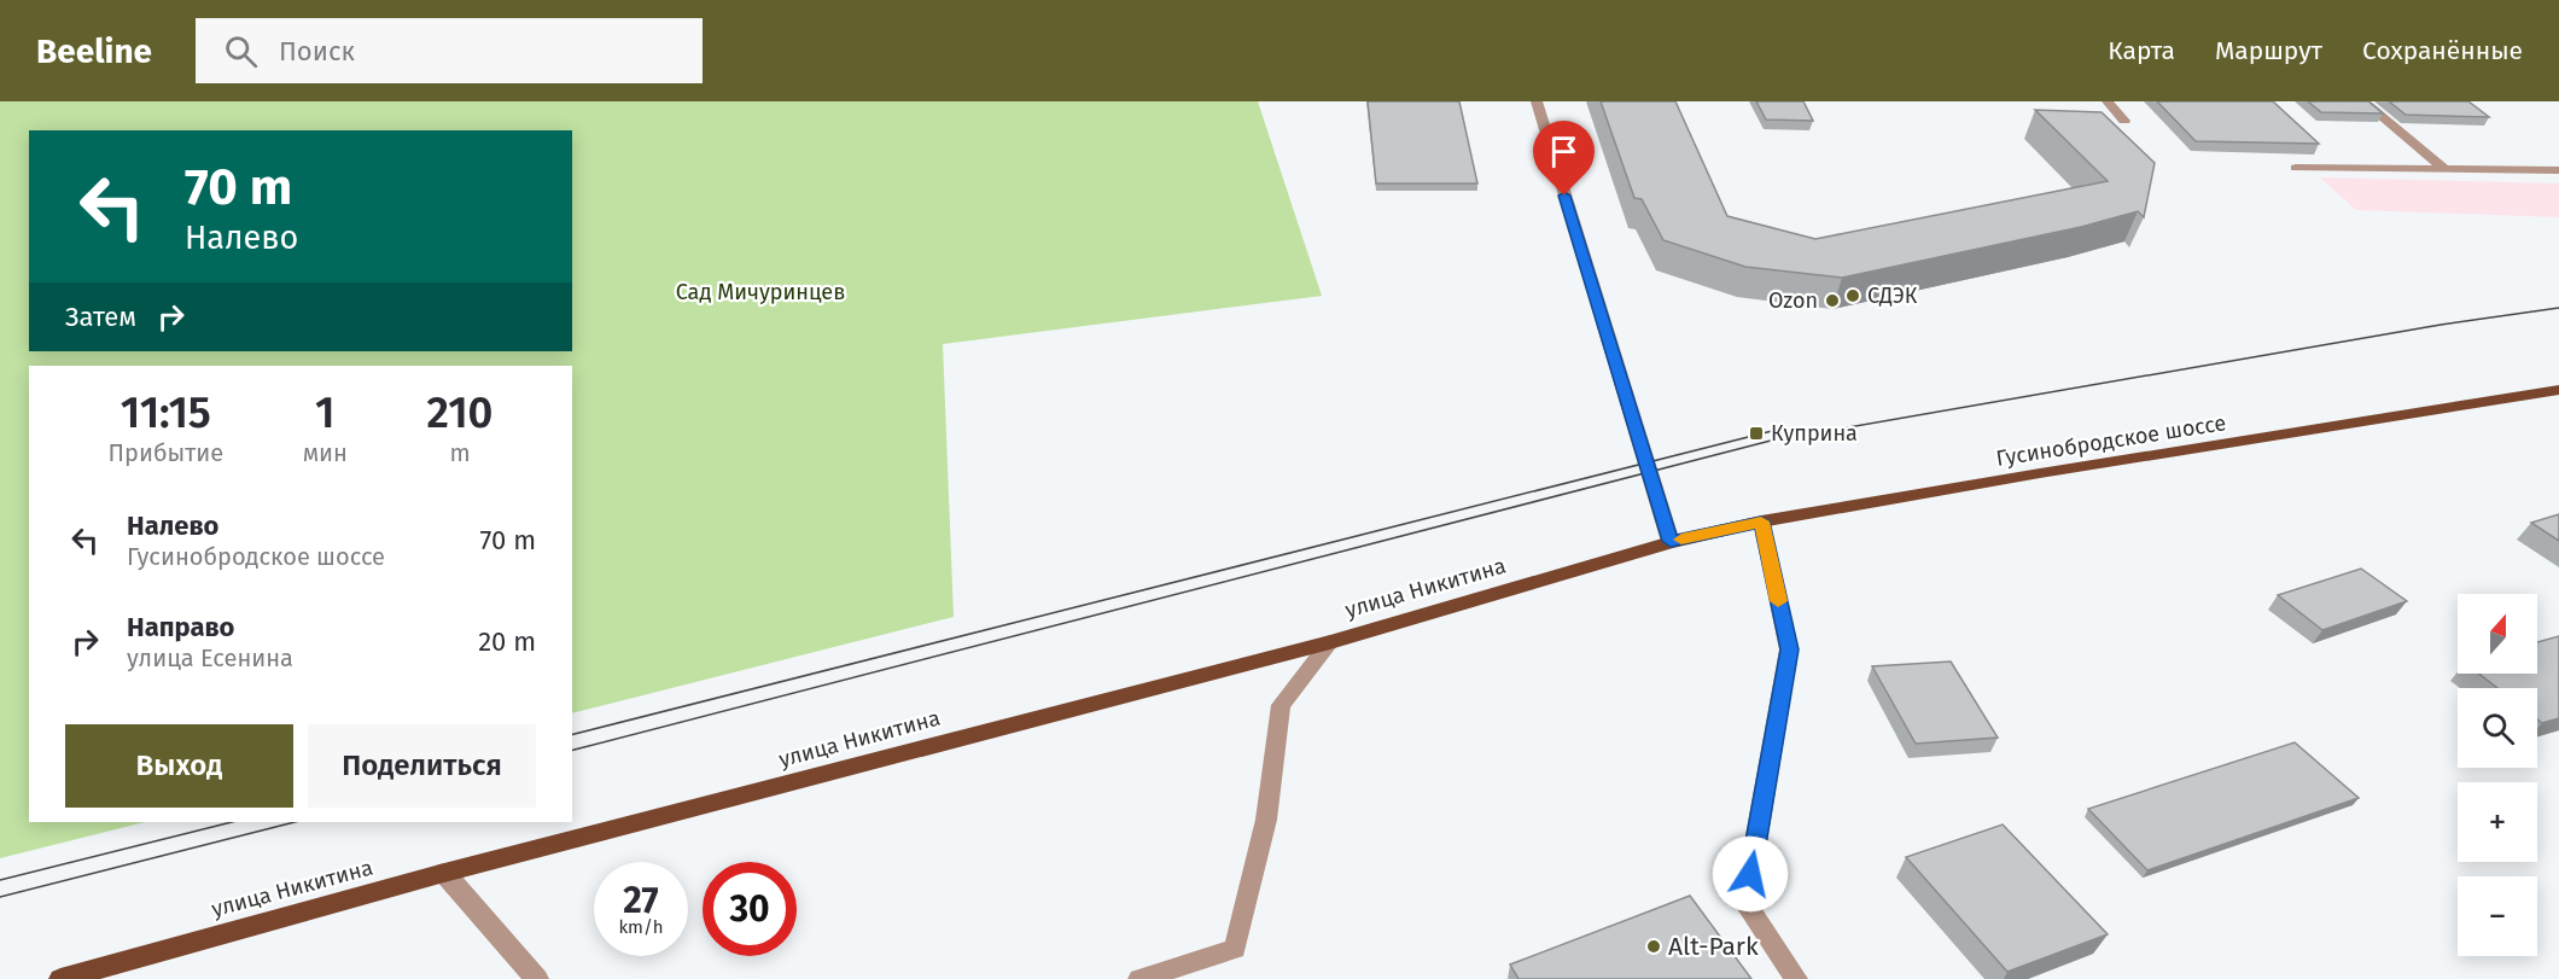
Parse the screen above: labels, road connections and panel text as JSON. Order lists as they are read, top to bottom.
{
  "streets": {
    "main road": ["Гусинобродское шоссе", "улица Никитина"]
  },
  "crossings": [
    ["Гусинобродское шоссе", "улица Никитина"]
  ],
  "parks": ["Сад Мичуринцев"],
  "places": {
    "other": ["СДЭК", "Ozon", "Alt-Park"],
    "transit": ["Куприна"]
  },
  "north": "top",
  "page": {
    "header": "Beeline",
    "search": "Поиск",
    "nav": ["Карта", "Маршрут", "Сохранённые"],
    "turn": ["70 m", "Налево"],
    "then": "Затем",
    "eta": [
      "11:15",
      "Прибытие",
      "1",
      "мин",
      "210",
      "m"
    ],
    "list": [
      {
        "name": "Налево",
        "note": "Гусинобродское шоссе",
        "value": "70 m"
      },
      {
        "name": "Направо",
        "note": "улица Есенина",
        "value": "20 m"
      }
    ],
    "map_buttons": ["+", "−"],
    "buttons": ["Выход", "Поделиться"],
    "speed": "27 km/h",
    "limit": "30"
  }
}
